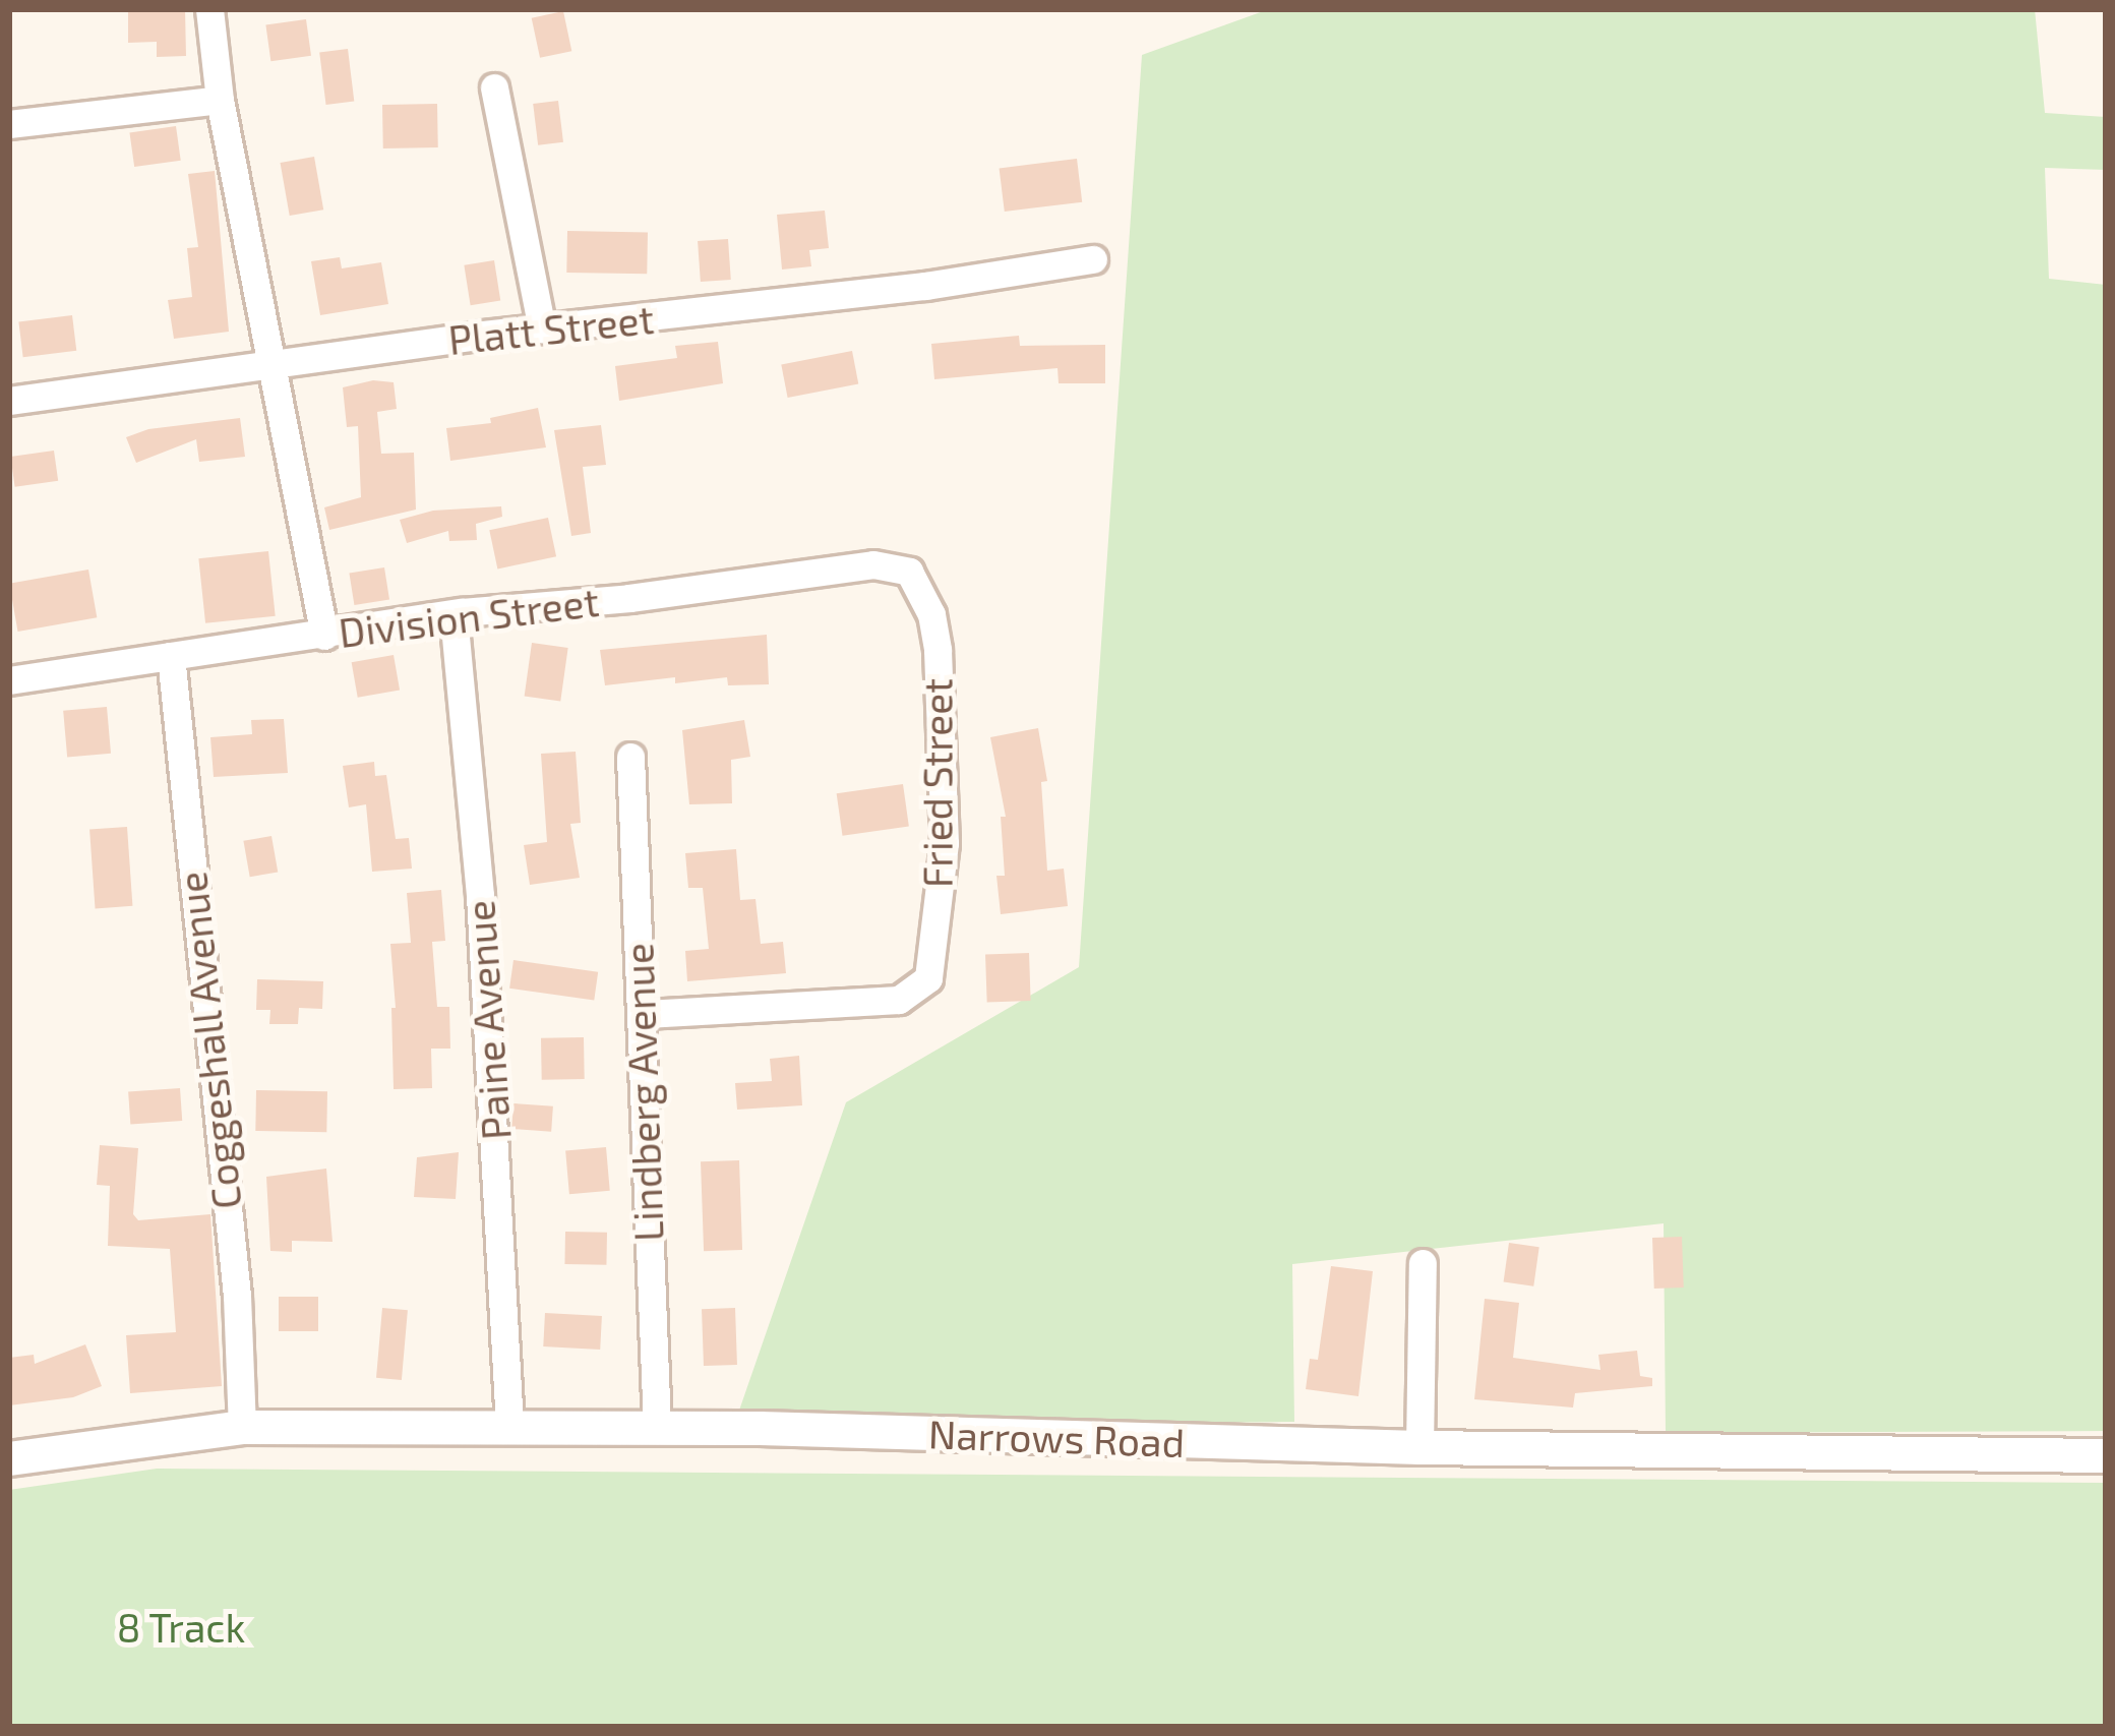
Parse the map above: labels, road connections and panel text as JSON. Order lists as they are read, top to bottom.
{
  "streets": {
    "street": [
      "Platt Street",
      "Division Street",
      "Fried Street",
      "Paine Avenue",
      "Coggeshall Avenue",
      "Lindberg Avenue",
      "Narrows Road"
    ]
  },
  "crossings": [
    ["Division Street", "Fried Street"],
    ["Division Street", "Paine Avenue"],
    ["Division Street", "Coggeshall Avenue"],
    ["Fried Street", "Lindberg Avenue"],
    ["Paine Avenue", "Narrows Road"],
    ["Coggeshall Avenue", "Narrows Road"],
    ["Lindberg Avenue", "Narrows Road"]
  ],
  "parks": ["8 Track"]
}
